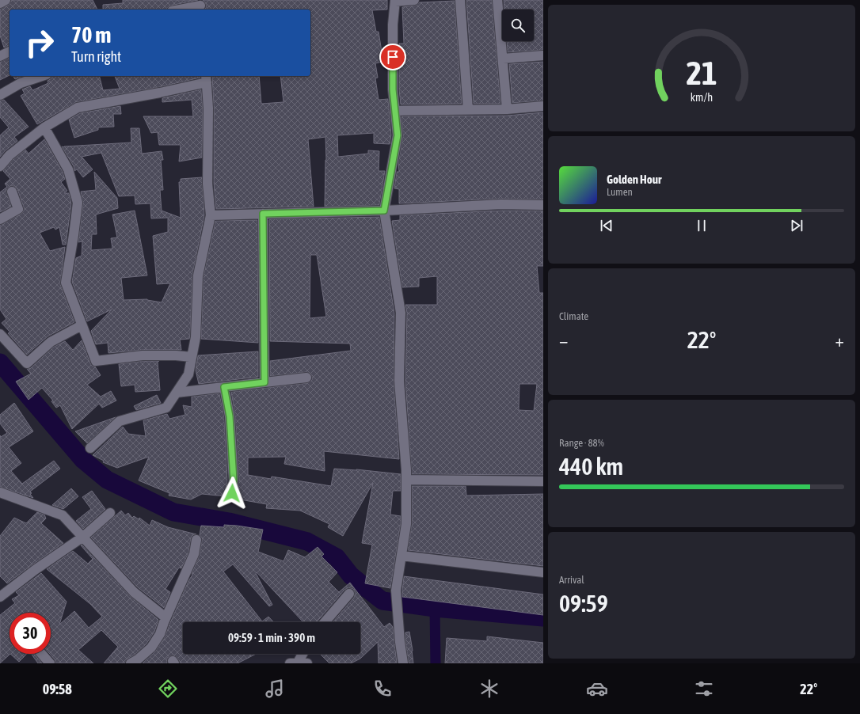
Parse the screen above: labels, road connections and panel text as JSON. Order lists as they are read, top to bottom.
{
  "page": {
    "turn": ["70 m", "Turn right"],
    "song": ["Golden Hour", "Lumen"],
    "tile": [
      "Climate",
      ["Range · 88%", "440 km"],
      ["Arrival", "09:59"]
    ],
    "heat": ["−", "22°", "+"],
    "limit": "30",
    "trip": "09:59 · 1 min · 390 m",
    "tabs": ["09:58", "22°"],
    "gauge": ["21", "km/h"]
  }
}
